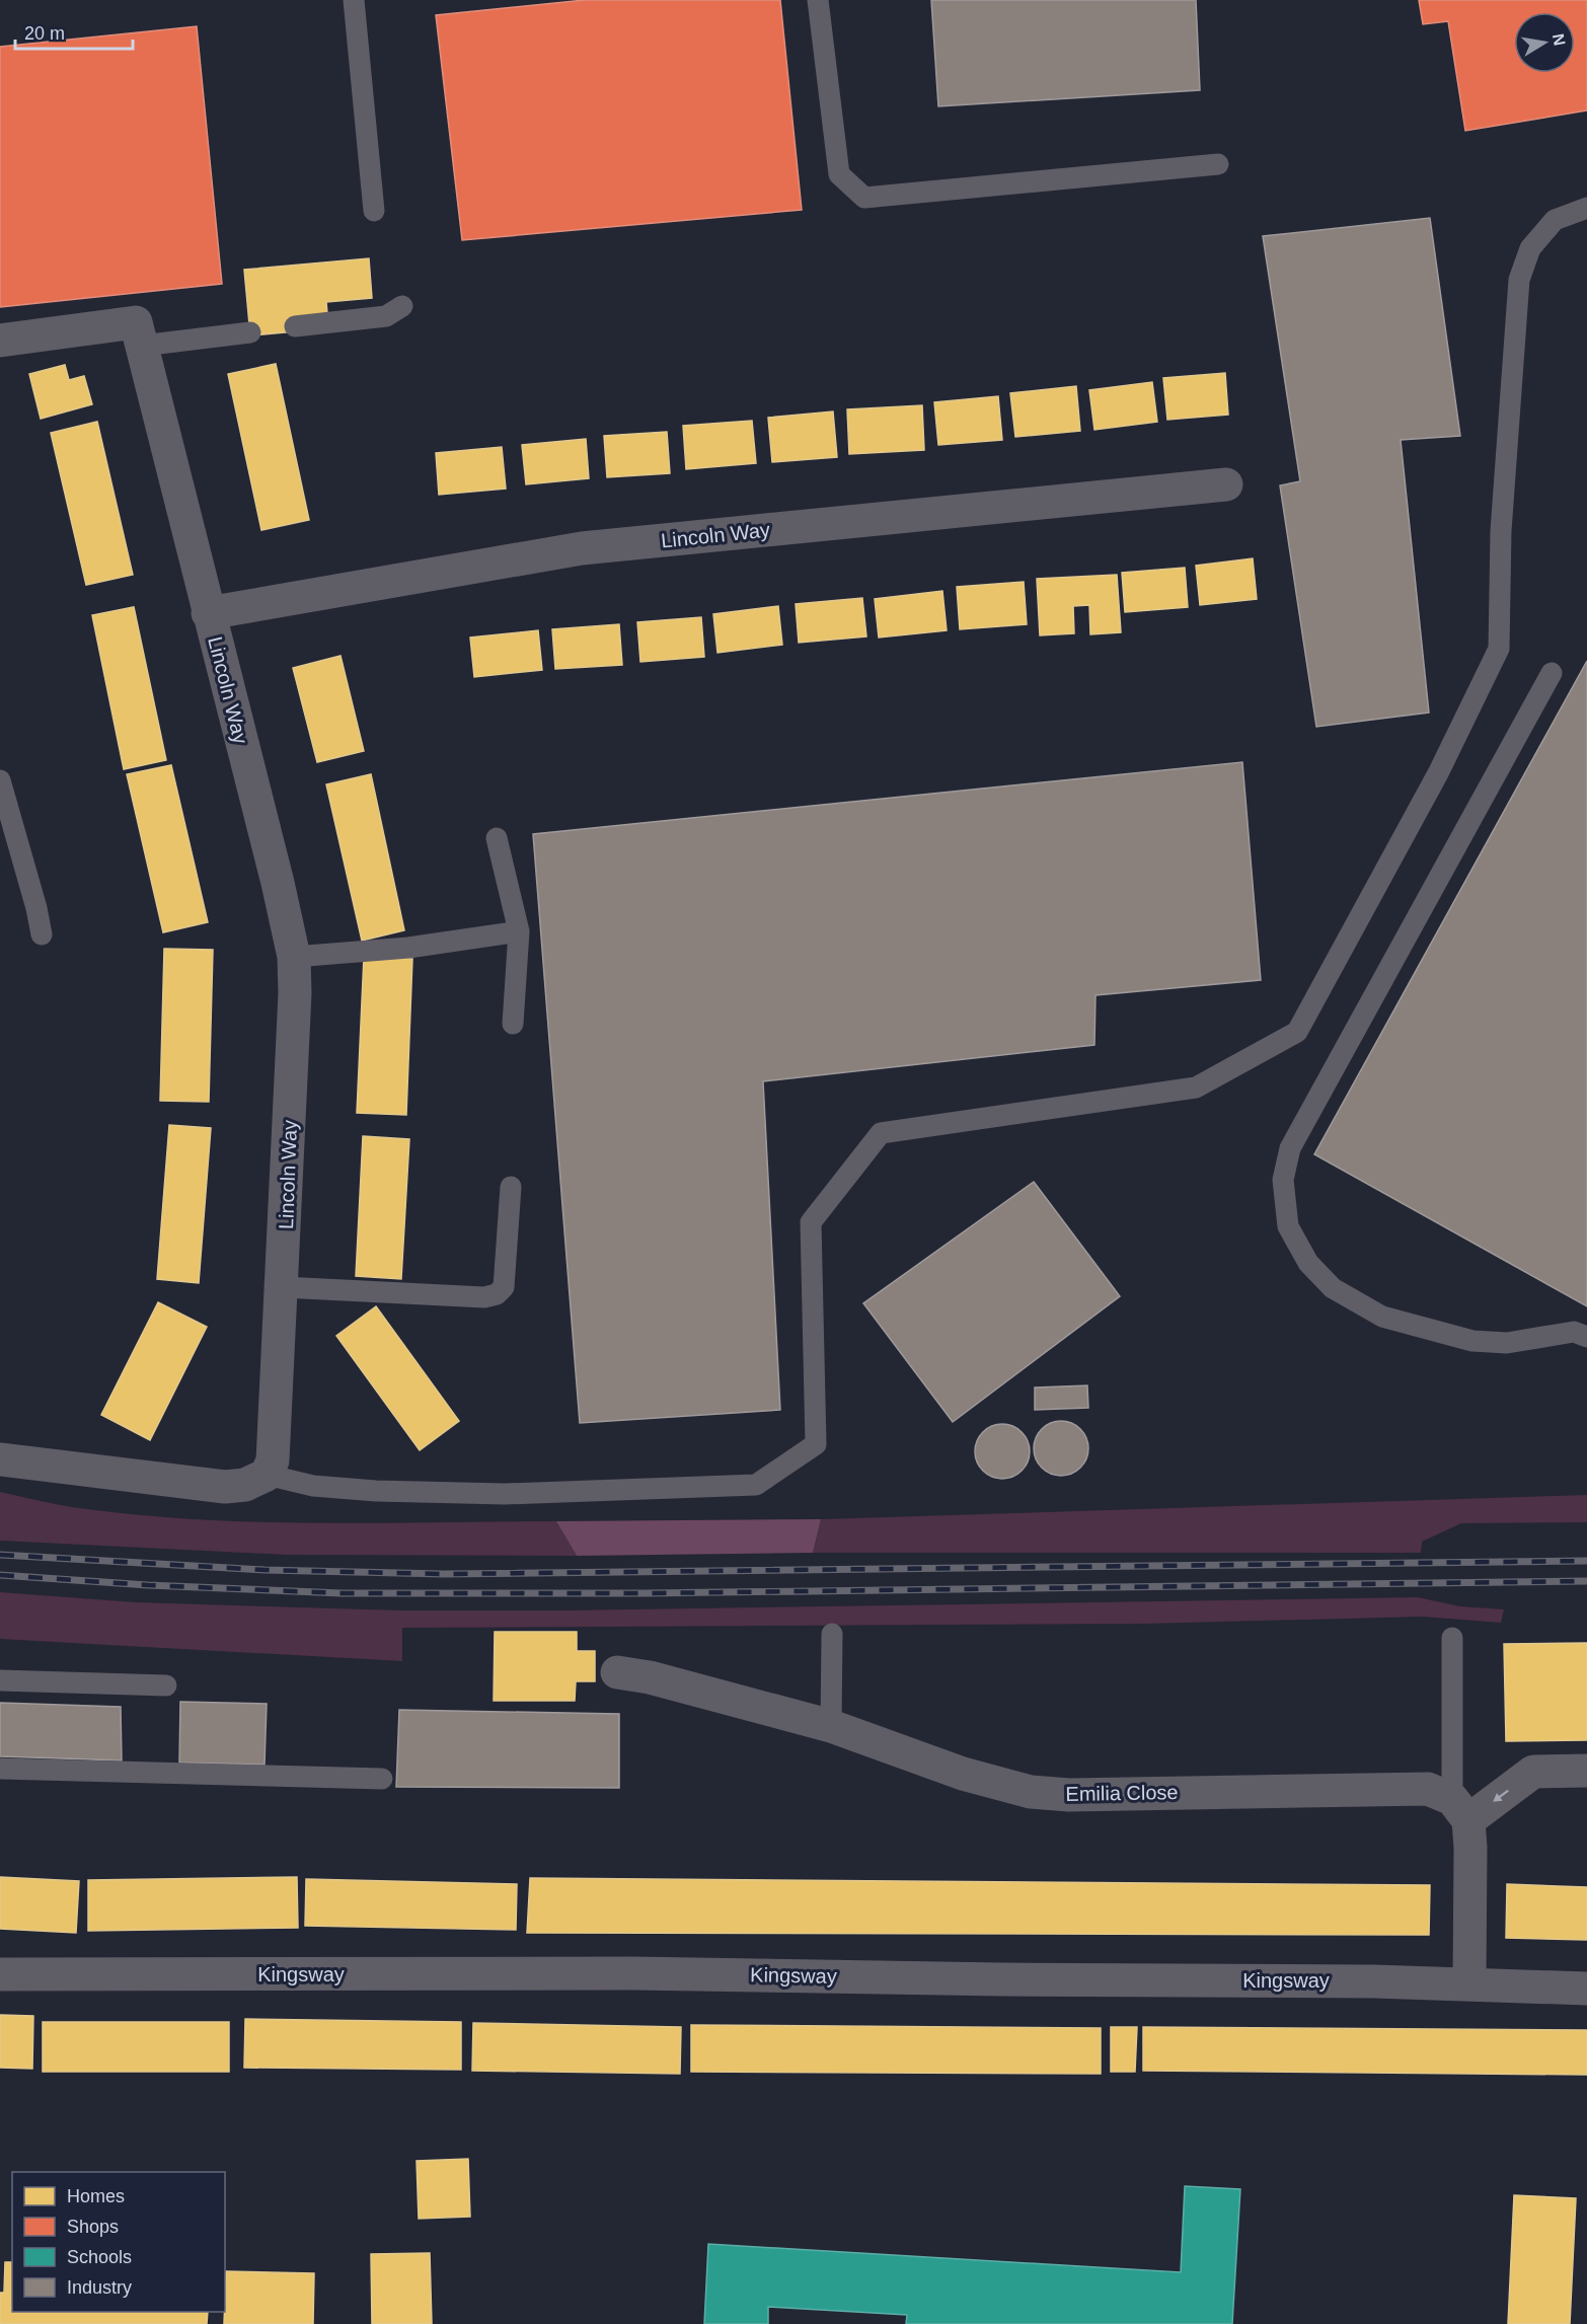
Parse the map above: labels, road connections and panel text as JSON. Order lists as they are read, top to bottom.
{
  "streets": {
    "street": ["Lincoln Way", "Emilia Close", "Kingsway"]
  },
  "legend": [
    "Homes",
    "Shops",
    "Schools",
    "Industry"
  ],
  "scale_bar": "20 m",
  "north": "right"
}
